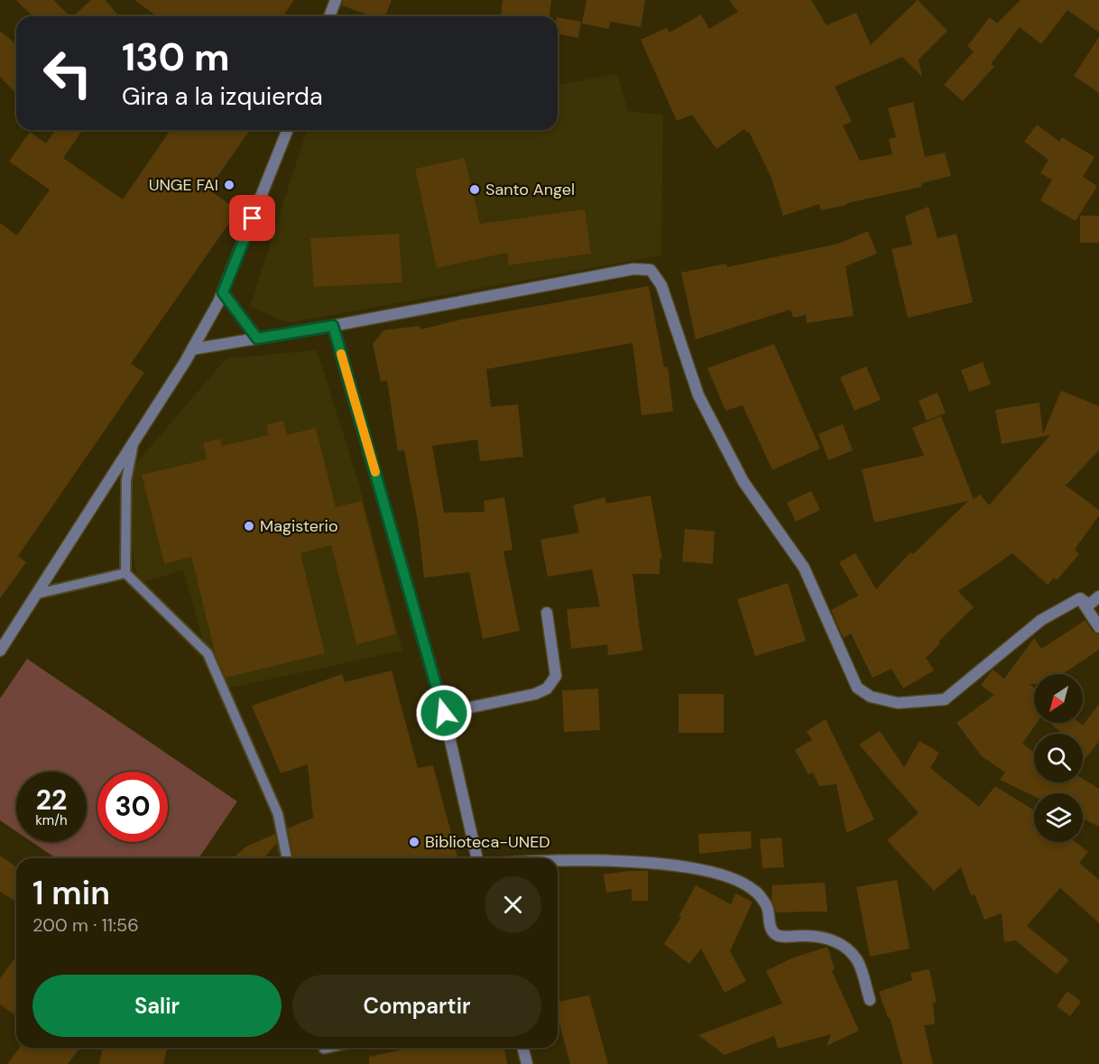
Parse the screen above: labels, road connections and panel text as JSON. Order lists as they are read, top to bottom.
{
  "places": [
    "UNGE FAI",
    "Santo Angel",
    "Magisterio",
    "Biblioteca-UNED"
  ],
  "north": "bottom left",
  "page": {
    "turn": ["130 m", "Gira a la izquierda"],
    "speed": "22 km/h",
    "limit": "30",
    "heading": ["1 min", "200 m · 11:56"],
    "buttons": ["Salir", "Compartir"]
  }
}
